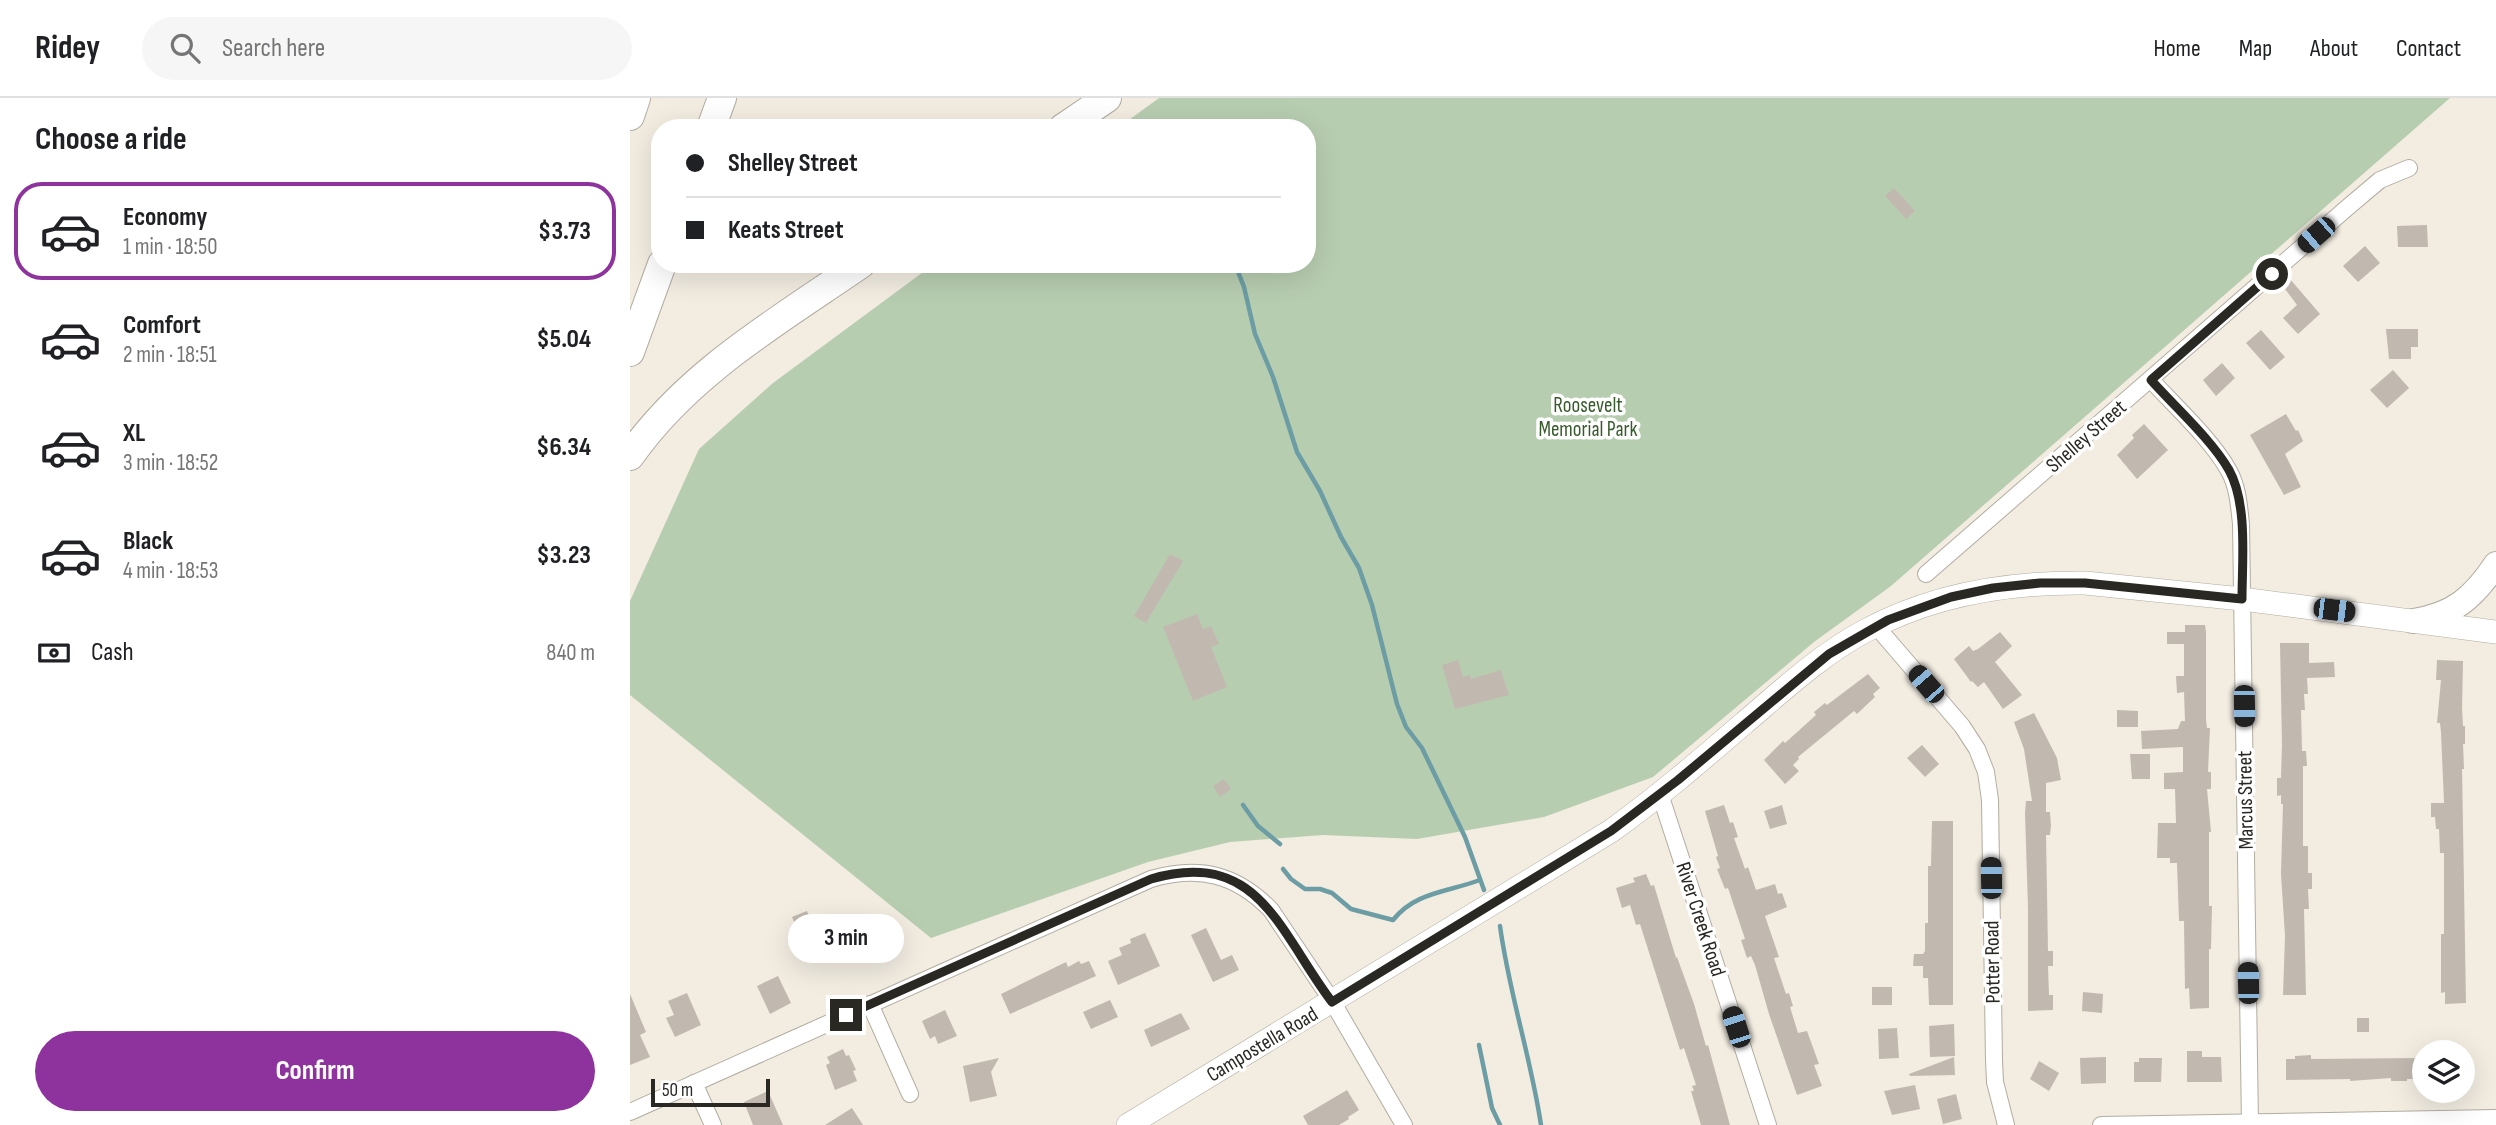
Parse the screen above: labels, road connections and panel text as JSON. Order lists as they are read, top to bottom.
{
  "streets": {
    "main road": ["Campostella Road"],
    "street": [
      "Shelley Street",
      "Marcus Street",
      "River Creek Road",
      "Potter Road"
    ]
  },
  "crossings": [
    ["Shelley Street", "Marcus Street"],
    ["Marcus Street", "Campostella Road"],
    ["River Creek Road", "Campostella Road"],
    ["Potter Road", "Campostella Road"]
  ],
  "parks": ["Roosevelt Memorial Park"],
  "scale_bar": "50 m",
  "page": {
    "header": "Ridey",
    "search": "Search here",
    "nav": [
      "Home",
      "Map",
      "About",
      "Contact"
    ],
    "heading": "Choose a ride",
    "banner": ["Shelley Street", "Keats Street"],
    "list": [
      {
        "name": "Economy",
        "note": "1 min · 18:50",
        "value": "$3.73"
      },
      {
        "name": "Comfort",
        "note": "2 min · 18:51",
        "value": "$5.04"
      },
      {
        "name": "XL",
        "note": "3 min · 18:52",
        "value": "$6.34"
      },
      {
        "name": "Black",
        "note": "4 min · 18:53",
        "value": "$3.23"
      }
    ],
    "pay": ["Cash", "840 m"],
    "bubble": "3 min",
    "buttons": "Confirm",
    "scale": "50 m"
  }
}
